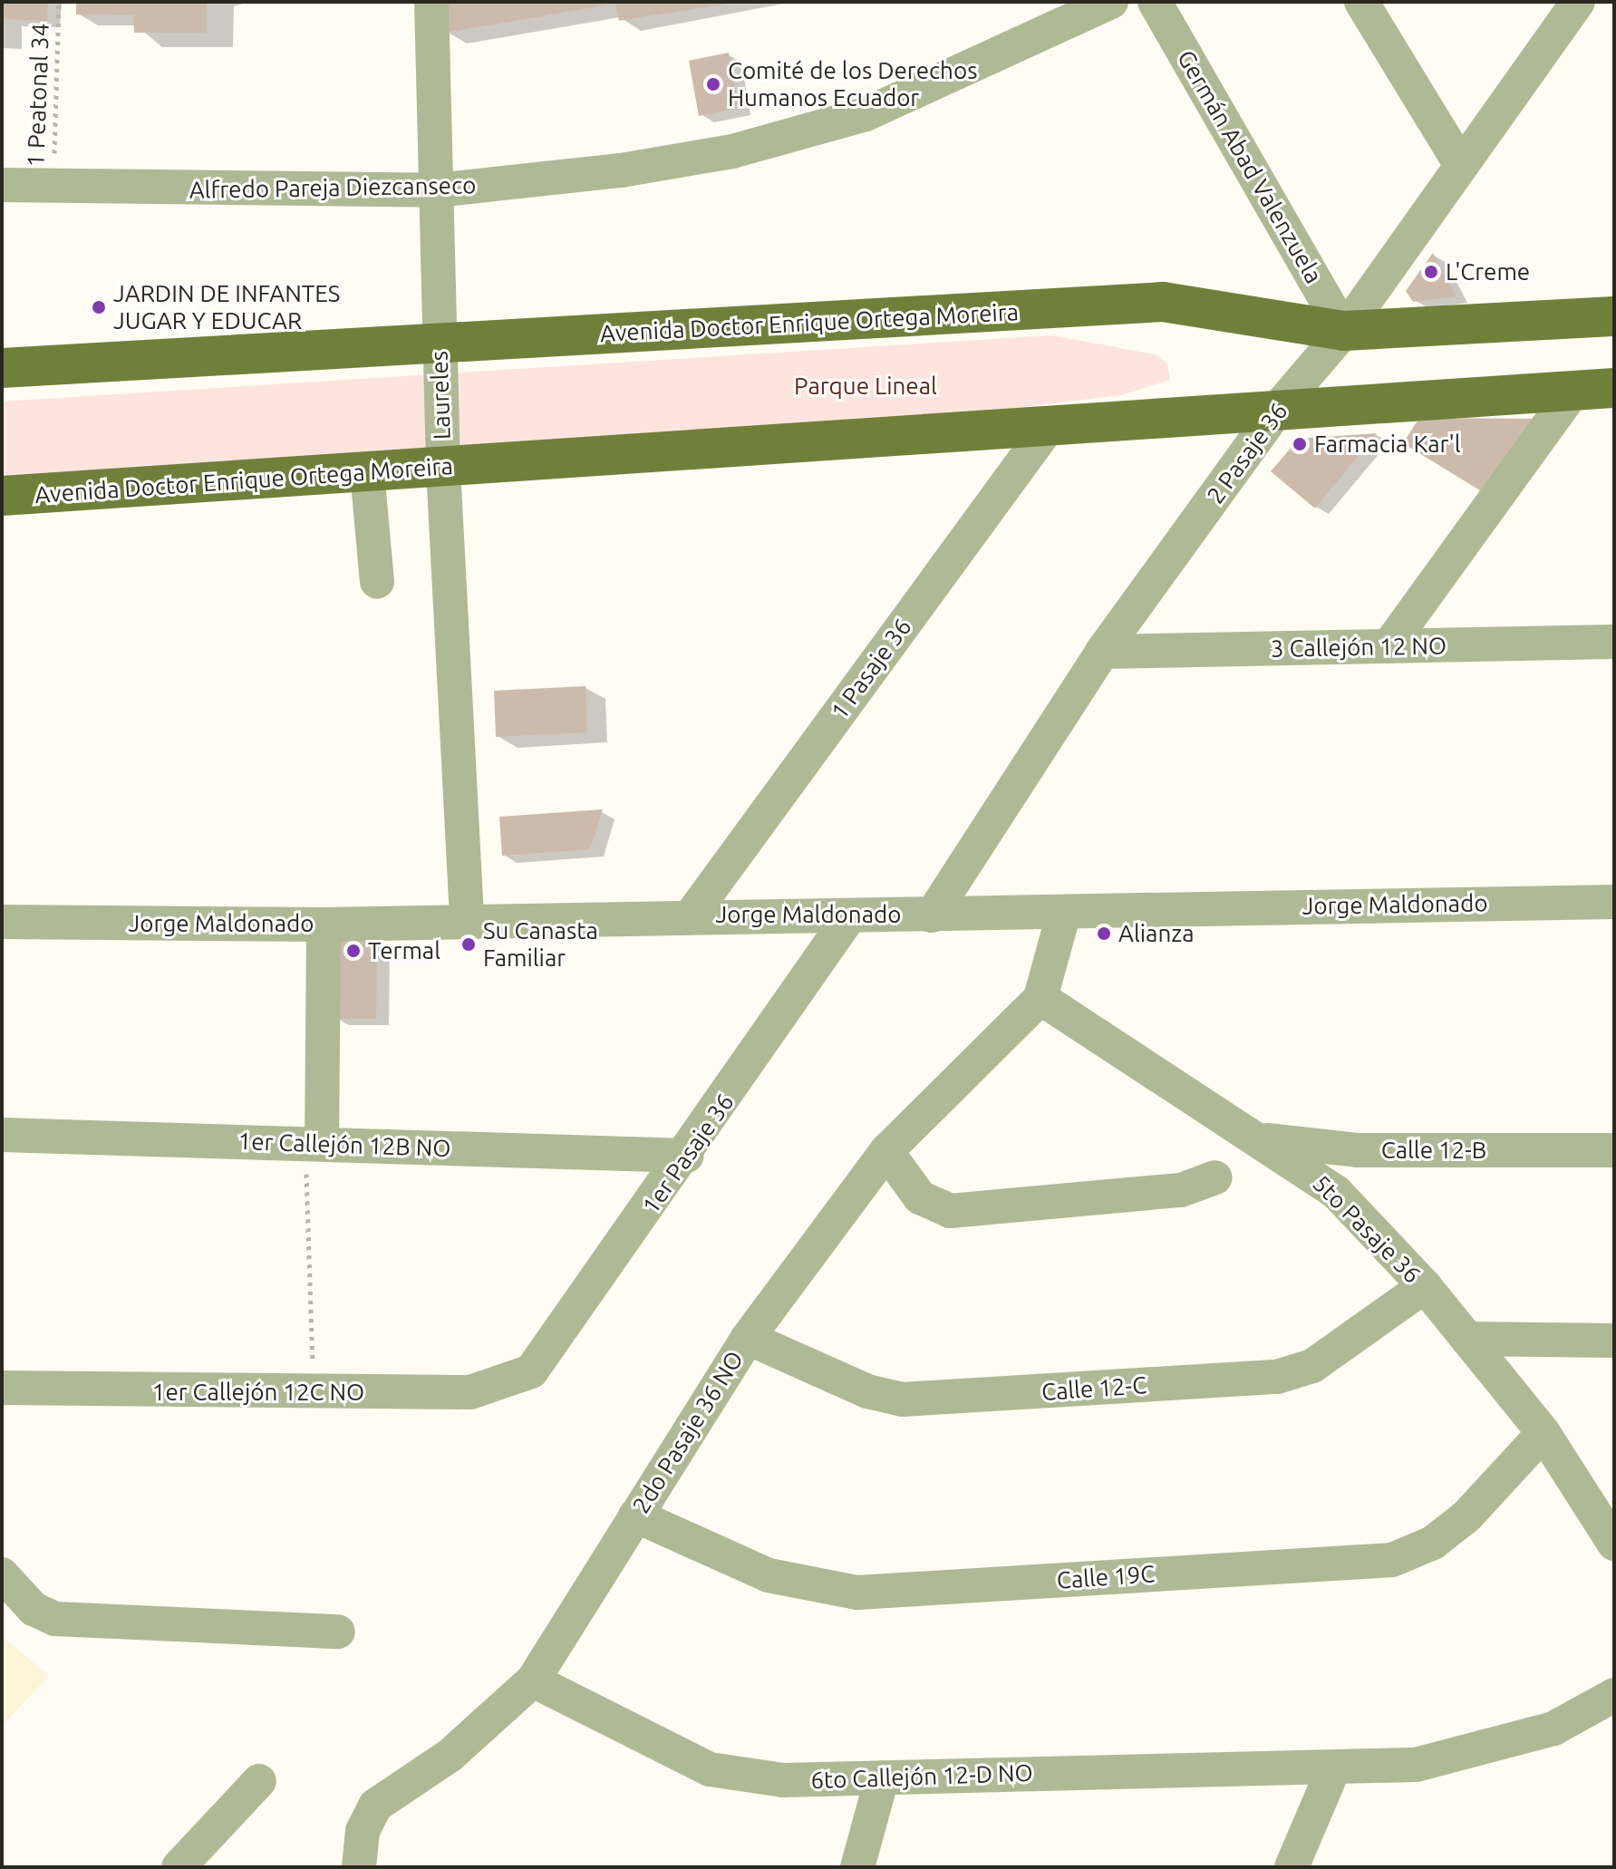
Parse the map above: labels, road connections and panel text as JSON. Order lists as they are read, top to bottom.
{
  "streets": {
    "main road": ["Avenida Doctor Enrique Ortega Moreira"],
    "street": [
      "Germán Abad Valenzuela",
      "Alfredo Pareja Diezcanseco",
      "Laureles",
      "2 Pasaje 36",
      "3 Callejón 12 NO",
      "1 Pasaje 36",
      "Jorge Maldonado",
      "1er Callejón 12B NO",
      "Calle 12-B",
      "1er Pasaje 36",
      "5to Pasaje 36",
      "Calle 12-C",
      "1er Callejón 12C NO",
      "2do Pasaje 36 NO",
      "Calle 19C",
      "6to Callejón 12-D NO"
    ],
    "path": ["1 Peatonal 34"]
  },
  "crossings": [
    ["1 Peatonal 34", "Alfredo Pareja Diezcanseco"],
    ["Germán Abad Valenzuela", "Avenida Doctor Enrique Ortega Moreira"],
    ["Germán Abad Valenzuela", "2 Pasaje 36"],
    ["Alfredo Pareja Diezcanseco", "Laureles"],
    ["Avenida Doctor Enrique Ortega Moreira", "Laureles"],
    ["Avenida Doctor Enrique Ortega Moreira", "2 Pasaje 36"],
    ["Avenida Doctor Enrique Ortega Moreira", "1 Pasaje 36"],
    ["Laureles", "Jorge Maldonado"],
    ["2 Pasaje 36", "3 Callejón 12 NO"],
    ["2 Pasaje 36", "Jorge Maldonado"],
    ["1 Pasaje 36", "Jorge Maldonado"],
    ["Jorge Maldonado", "1er Pasaje 36"],
    ["1er Callejón 12B NO", "1er Pasaje 36"],
    ["Calle 12-B", "5to Pasaje 36"],
    ["1er Pasaje 36", "1er Callejón 12C NO"],
    ["5to Pasaje 36", "Calle 12-C"],
    ["5to Pasaje 36", "2do Pasaje 36 NO"],
    ["5to Pasaje 36", "Calle 19C"],
    ["Calle 12-C", "2do Pasaje 36 NO"],
    ["2do Pasaje 36 NO", "Calle 19C"],
    ["2do Pasaje 36 NO", "6to Callejón 12-D NO"]
  ],
  "parks": ["Parque Lineal"],
  "places": [
    "Comité de los Derechos Humanos Ecuador",
    "L'Creme",
    "JARDIN DE INFANTES JUGAR Y EDUCAR",
    "Farmacia Kar'l",
    "Alianza",
    "Su Canasta Familiar",
    "Termal"
  ]
}
